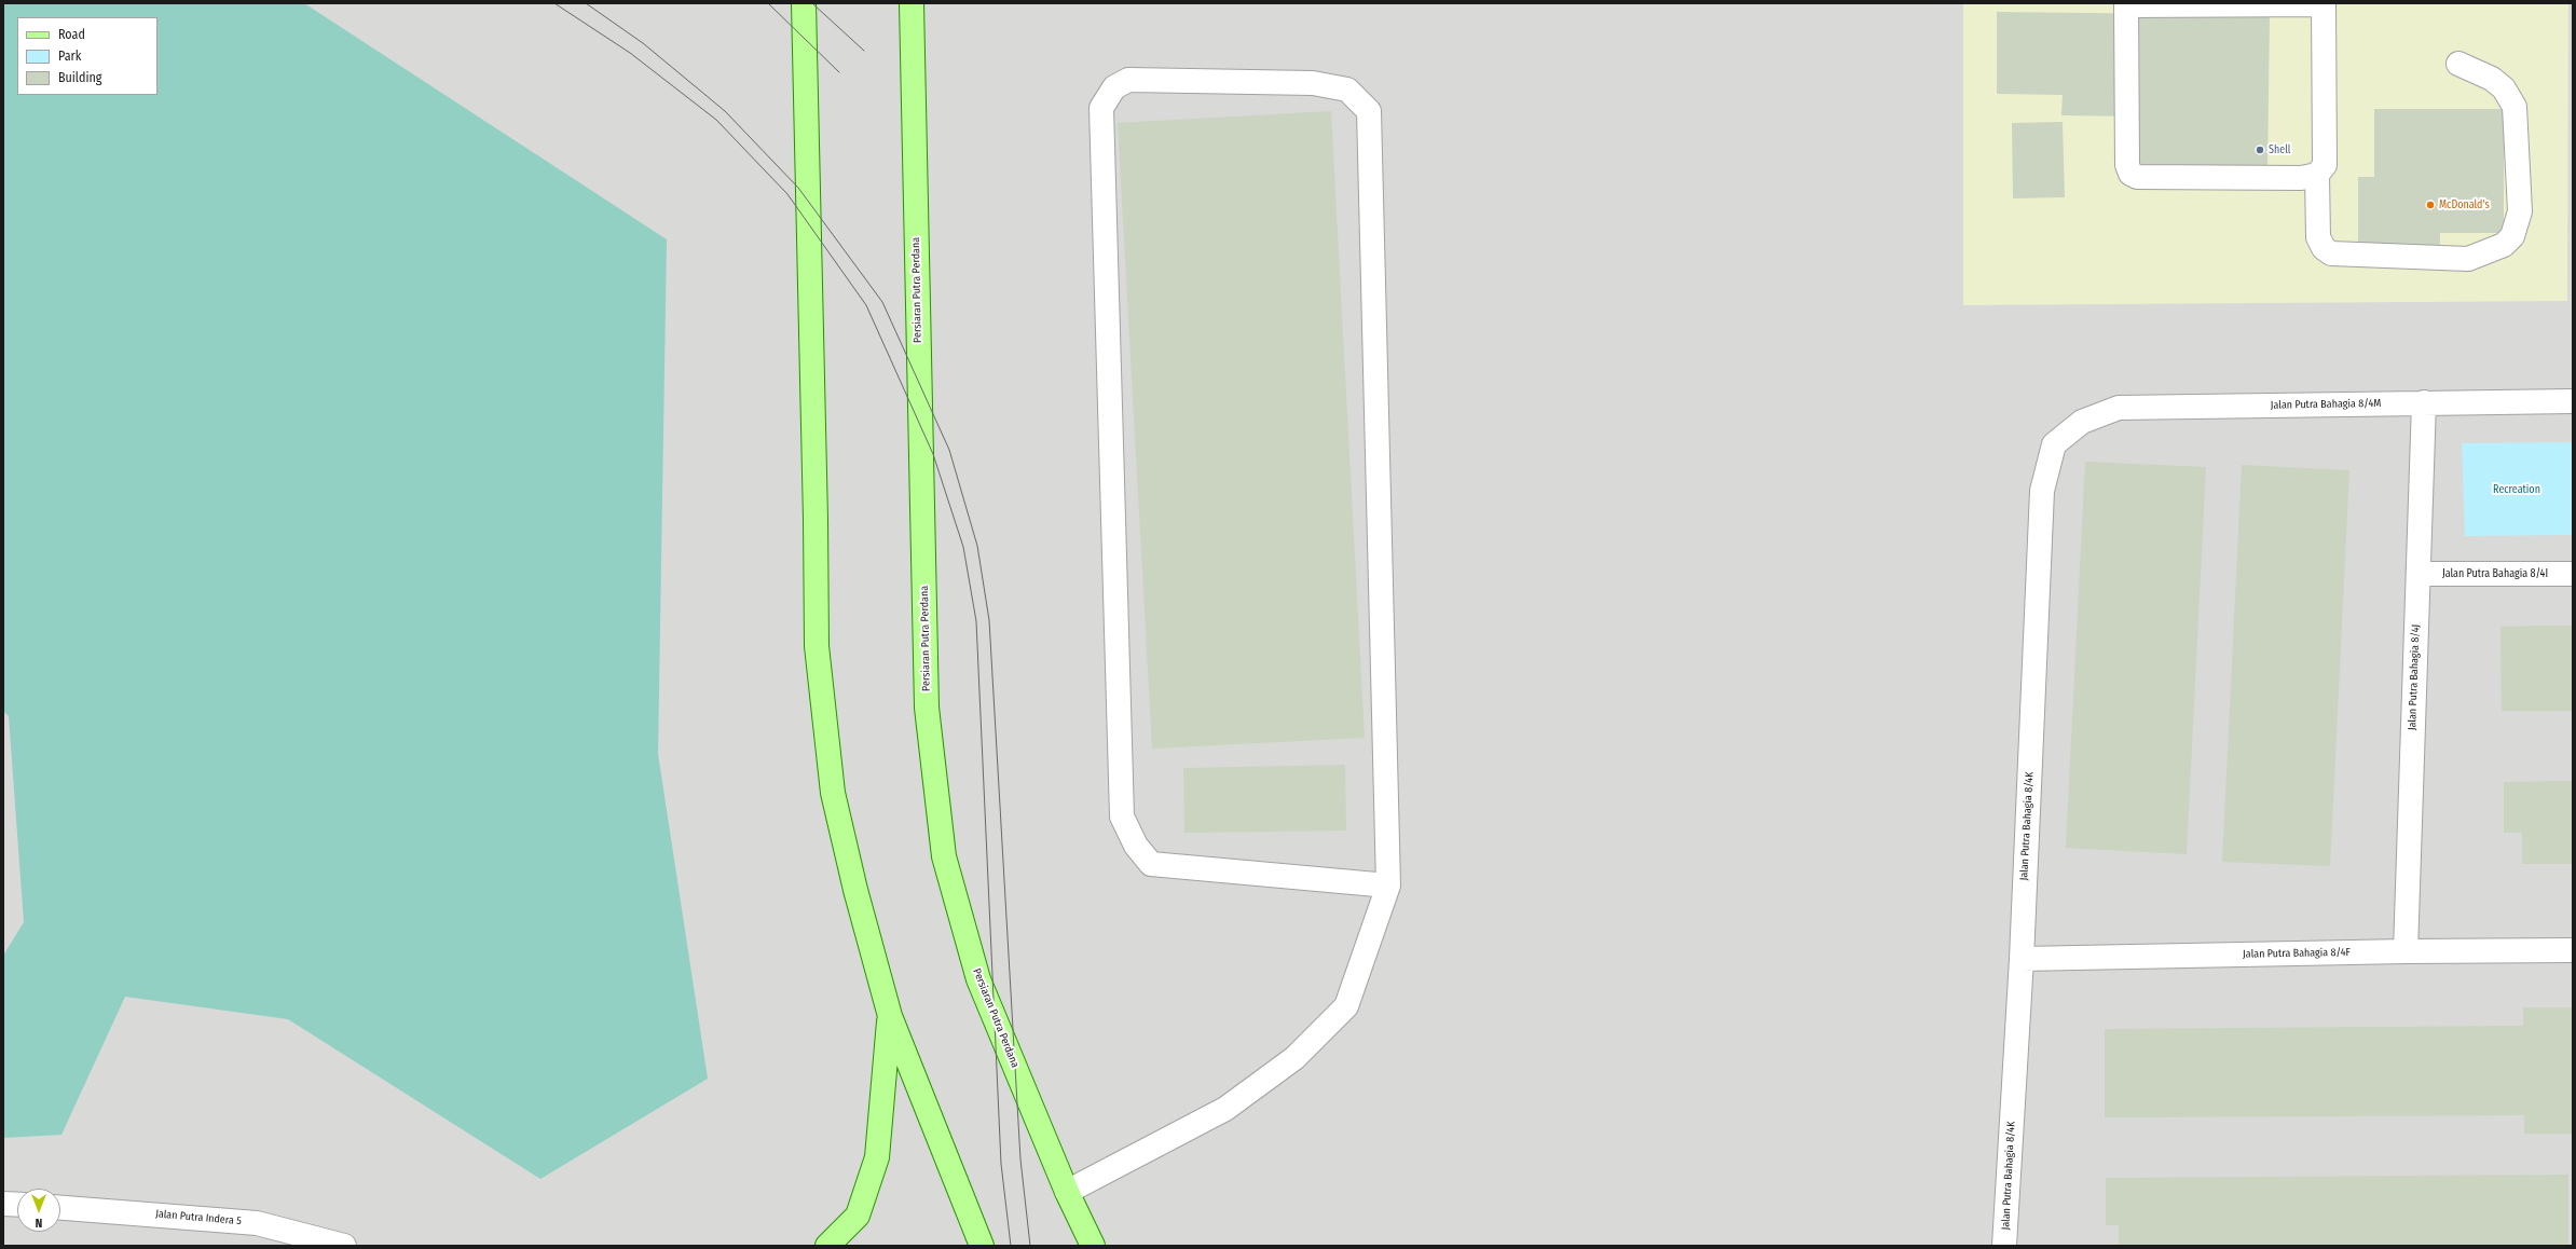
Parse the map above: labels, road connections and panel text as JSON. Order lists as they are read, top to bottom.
{
  "streets": {
    "main road": ["Persiaran Putra Perdana"],
    "street": [
      "Jalan Putra Bahagia 8/4M",
      "Jalan Putra Bahagia 8/4I",
      "Jalan Putra Bahagia 8/4J",
      "Jalan Putra Bahagia 8/4K",
      "Jalan Putra Bahagia 8/4F",
      "Jalan Putra Indera 5"
    ]
  },
  "crossings": [
    ["Jalan Putra Bahagia 8/4M", "Jalan Putra Bahagia 8/4J"],
    ["Jalan Putra Bahagia 8/4M", "Jalan Putra Bahagia 8/4K"],
    ["Jalan Putra Bahagia 8/4I", "Jalan Putra Bahagia 8/4J"],
    ["Jalan Putra Bahagia 8/4J", "Jalan Putra Bahagia 8/4F"],
    ["Jalan Putra Bahagia 8/4K", "Jalan Putra Bahagia 8/4F"]
  ],
  "parks": ["Recreation"],
  "places": ["Shell", "McDonald's"],
  "legend": ["Road", "Park", "Building"],
  "north": "bottom"
}
